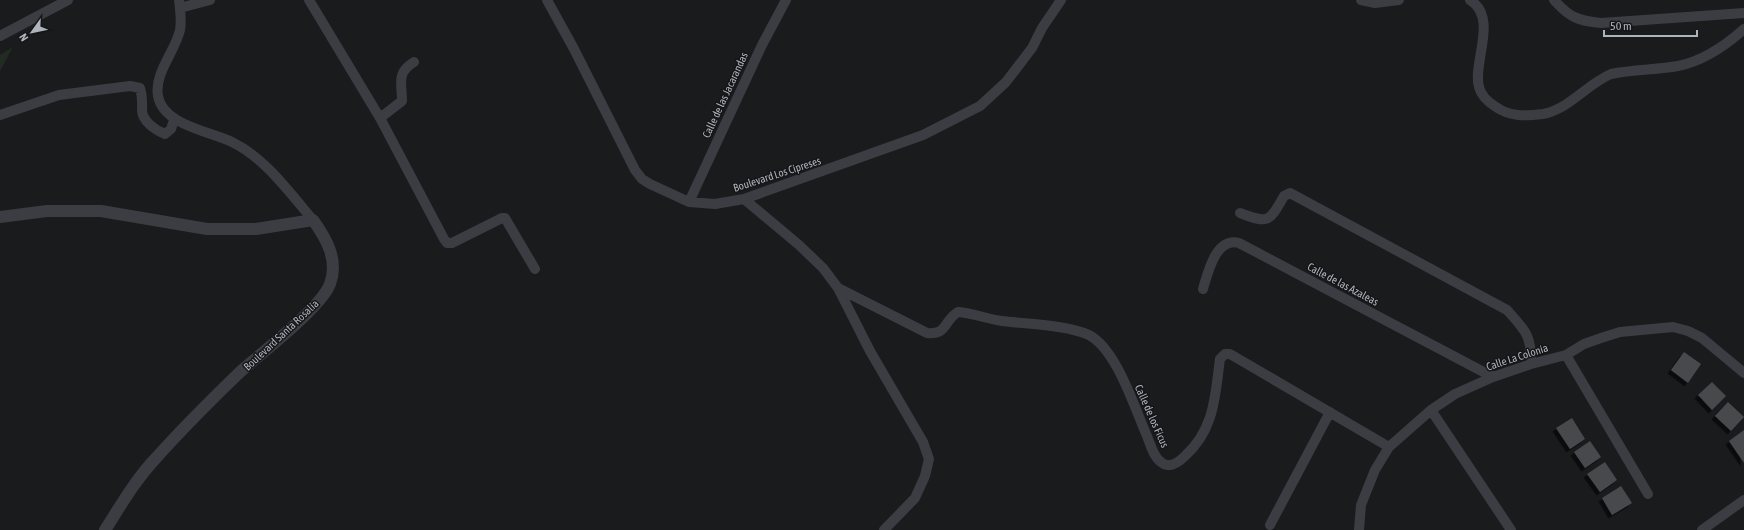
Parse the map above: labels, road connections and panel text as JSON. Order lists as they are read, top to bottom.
{
  "streets": {
    "street": [
      "Calle de las Jacarandas",
      "Boulevard Los Cipreses",
      "Calle de las Azaleas",
      "Boulevard Santa Rosalía",
      "Calle La Colonia",
      "Calle de los Ficus"
    ]
  },
  "crossings": [
    ["Calle de las Jacarandas", "Boulevard Los Cipreses"],
    ["Calle de las Azaleas", "Calle La Colonia"],
    ["Calle La Colonia", "Calle de los Ficus"]
  ],
  "scale_bar": "50 m",
  "north": "bottom left"
}
